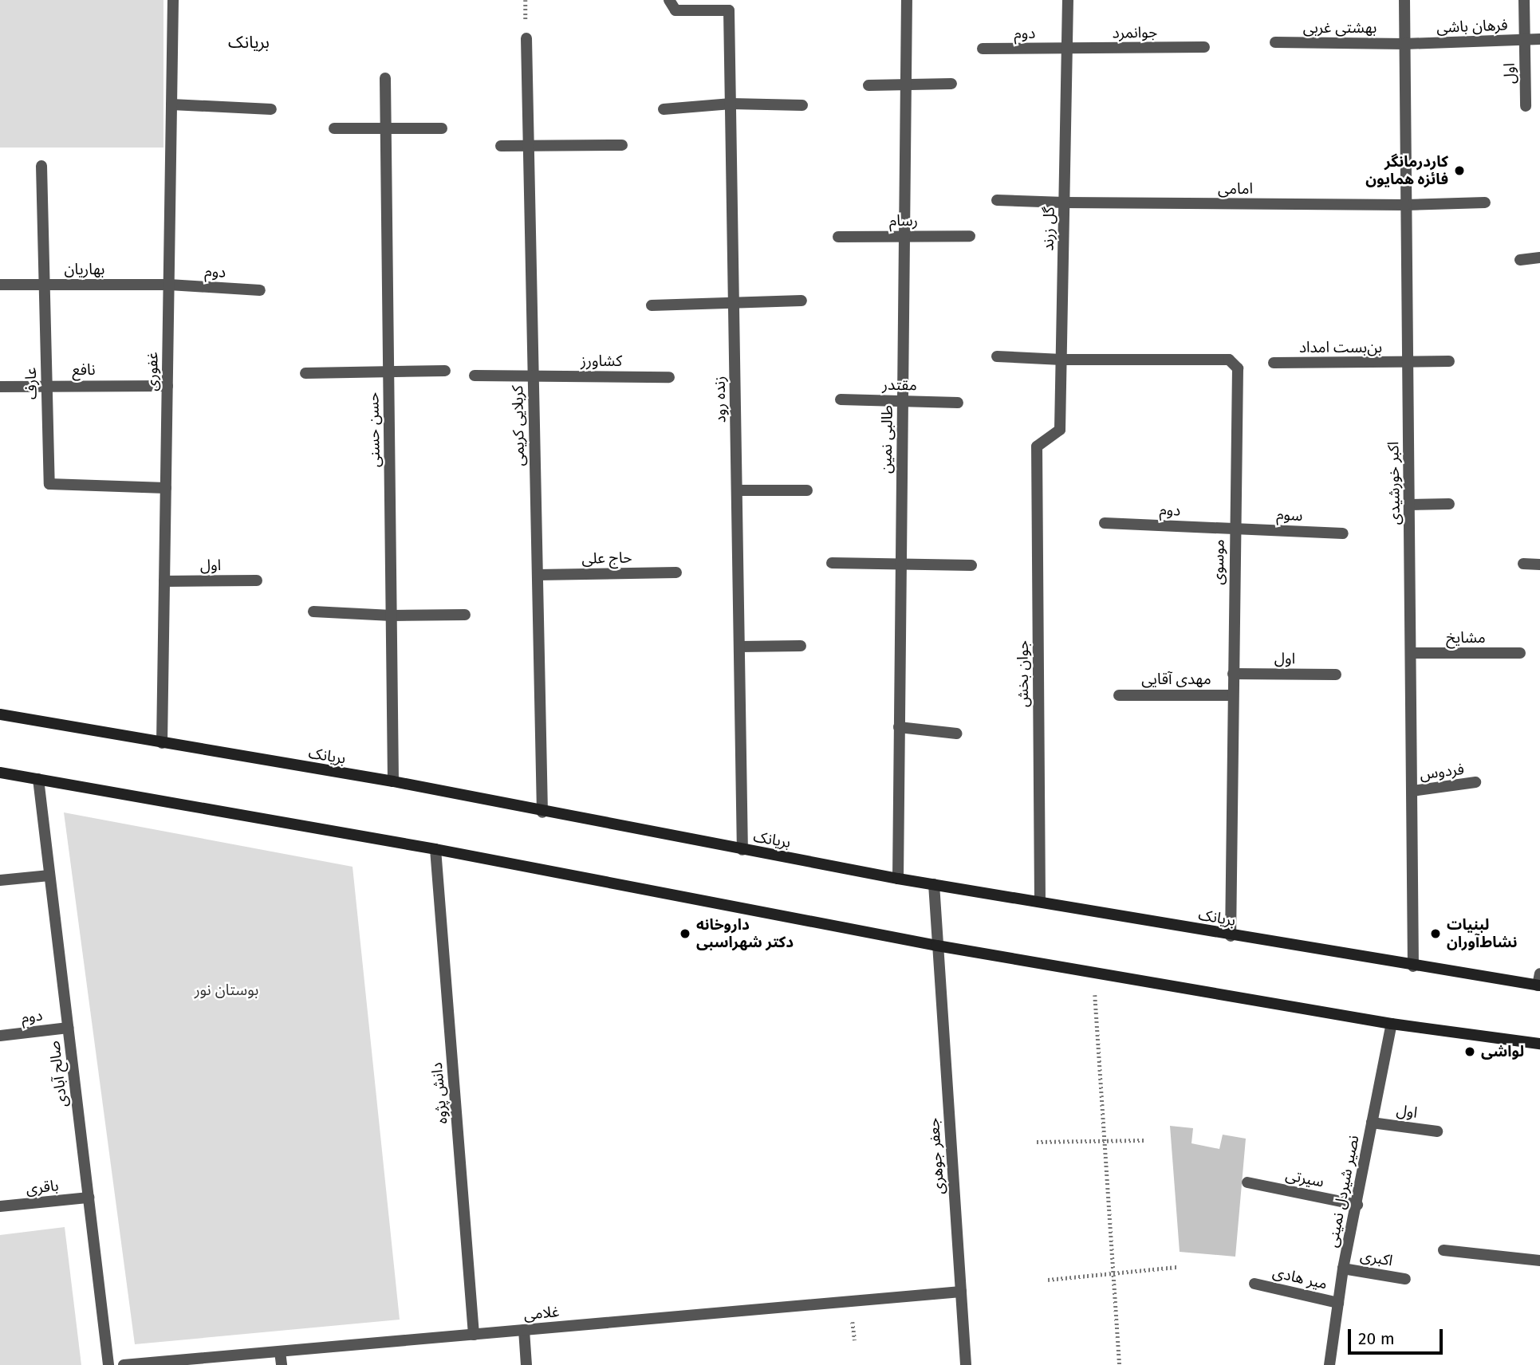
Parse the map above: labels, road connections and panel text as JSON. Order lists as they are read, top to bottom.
{
  "streets": {
    "main road": ["بریانک"],
    "street": [
      "فرهان باشی",
      "بهشتی غربی",
      "جوانمرد",
      "دوم",
      "اول",
      "امامی",
      "رسام",
      "گل زرند",
      "بهاریان",
      "بن‌بست امداد",
      "کشاورز",
      "نافع",
      "غفوری",
      "عارف",
      "مقتدر",
      "زنده رود",
      "کربلایی کریمی",
      "حسن حسنی",
      "طالبی نمین",
      "اکبر خورشیدی",
      "سوم",
      "حاج علی",
      "موسوی",
      "مشایخ",
      "جوان بخش",
      "مهدی آقایی",
      "فردوس",
      "صالح آبادی",
      "دانش پژوه",
      "جعفر جوهری",
      "سیرتی",
      "باقری",
      "نصیر شیردل نمینی",
      "اکبری",
      "میر هادی",
      "غلامی"
    ]
  },
  "crossings": [
    ["فرهان باشی", "بهشتی غربی"],
    ["فرهان باشی", "اول"],
    ["فرهان باشی", "اکبر خورشیدی"],
    ["بهشتی غربی", "اکبر خورشیدی"],
    ["جوانمرد", "دوم"],
    ["جوانمرد", "گل زرند"],
    ["دوم", "گل زرند"],
    ["دوم", "بهاریان"],
    ["دوم", "غفوری"],
    ["دوم", "سوم"],
    ["دوم", "موسوی"],
    ["دوم", "صالح آبادی"],
    ["اول", "غفوری"],
    ["اول", "موسوی"],
    ["اول", "نصیر شیردل نمینی"],
    ["امامی", "گل زرند"],
    ["امامی", "اکبر خورشیدی"],
    ["رسام", "طالبی نمین"],
    ["گل زرند", "موسوی"],
    ["گل زرند", "جوان بخش"],
    ["بهاریان", "غفوری"],
    ["بهاریان", "عارف"],
    ["بن‌بست امداد", "اکبر خورشیدی"],
    ["کشاورز", "کربلایی کریمی"],
    ["نافع", "غفوری"],
    ["نافع", "عارف"],
    ["غفوری", "عارف"],
    ["غفوری", "بریانک"],
    ["مقتدر", "طالبی نمین"],
    ["زنده رود", "بریانک"],
    ["کربلایی کریمی", "حاج علی"],
    ["کربلایی کریمی", "بریانک"],
    ["حسن حسنی", "بریانک"],
    ["طالبی نمین", "بریانک"],
    ["اکبر خورشیدی", "مشایخ"],
    ["اکبر خورشیدی", "بریانک"],
    ["اکبر خورشیدی", "فردوس"],
    ["سوم", "موسوی"],
    ["موسوی", "مهدی آقایی"],
    ["موسوی", "بریانک"],
    ["جوان بخش", "بریانک"],
    ["بریانک", "جعفر جوهری"],
    ["صالح آبادی", "باقری"],
    ["دانش پژوه", "غلامی"],
    ["جعفر جوهری", "غلامی"],
    ["سیرتی", "نصیر شیردل نمینی"],
    ["نصیر شیردل نمینی", "اکبری"],
    ["نصیر شیردل نمینی", "میر هادی"]
  ],
  "districts": ["بریانک"],
  "parks": ["بوستان نور"],
  "places": [
    "کاردرمانگر فائزه همایون",
    "داروخانه دکتر شهراسبی",
    "لبنیات نشاط‌آوران",
    "لواشی"
  ],
  "scale_bar": "20 m"
}
